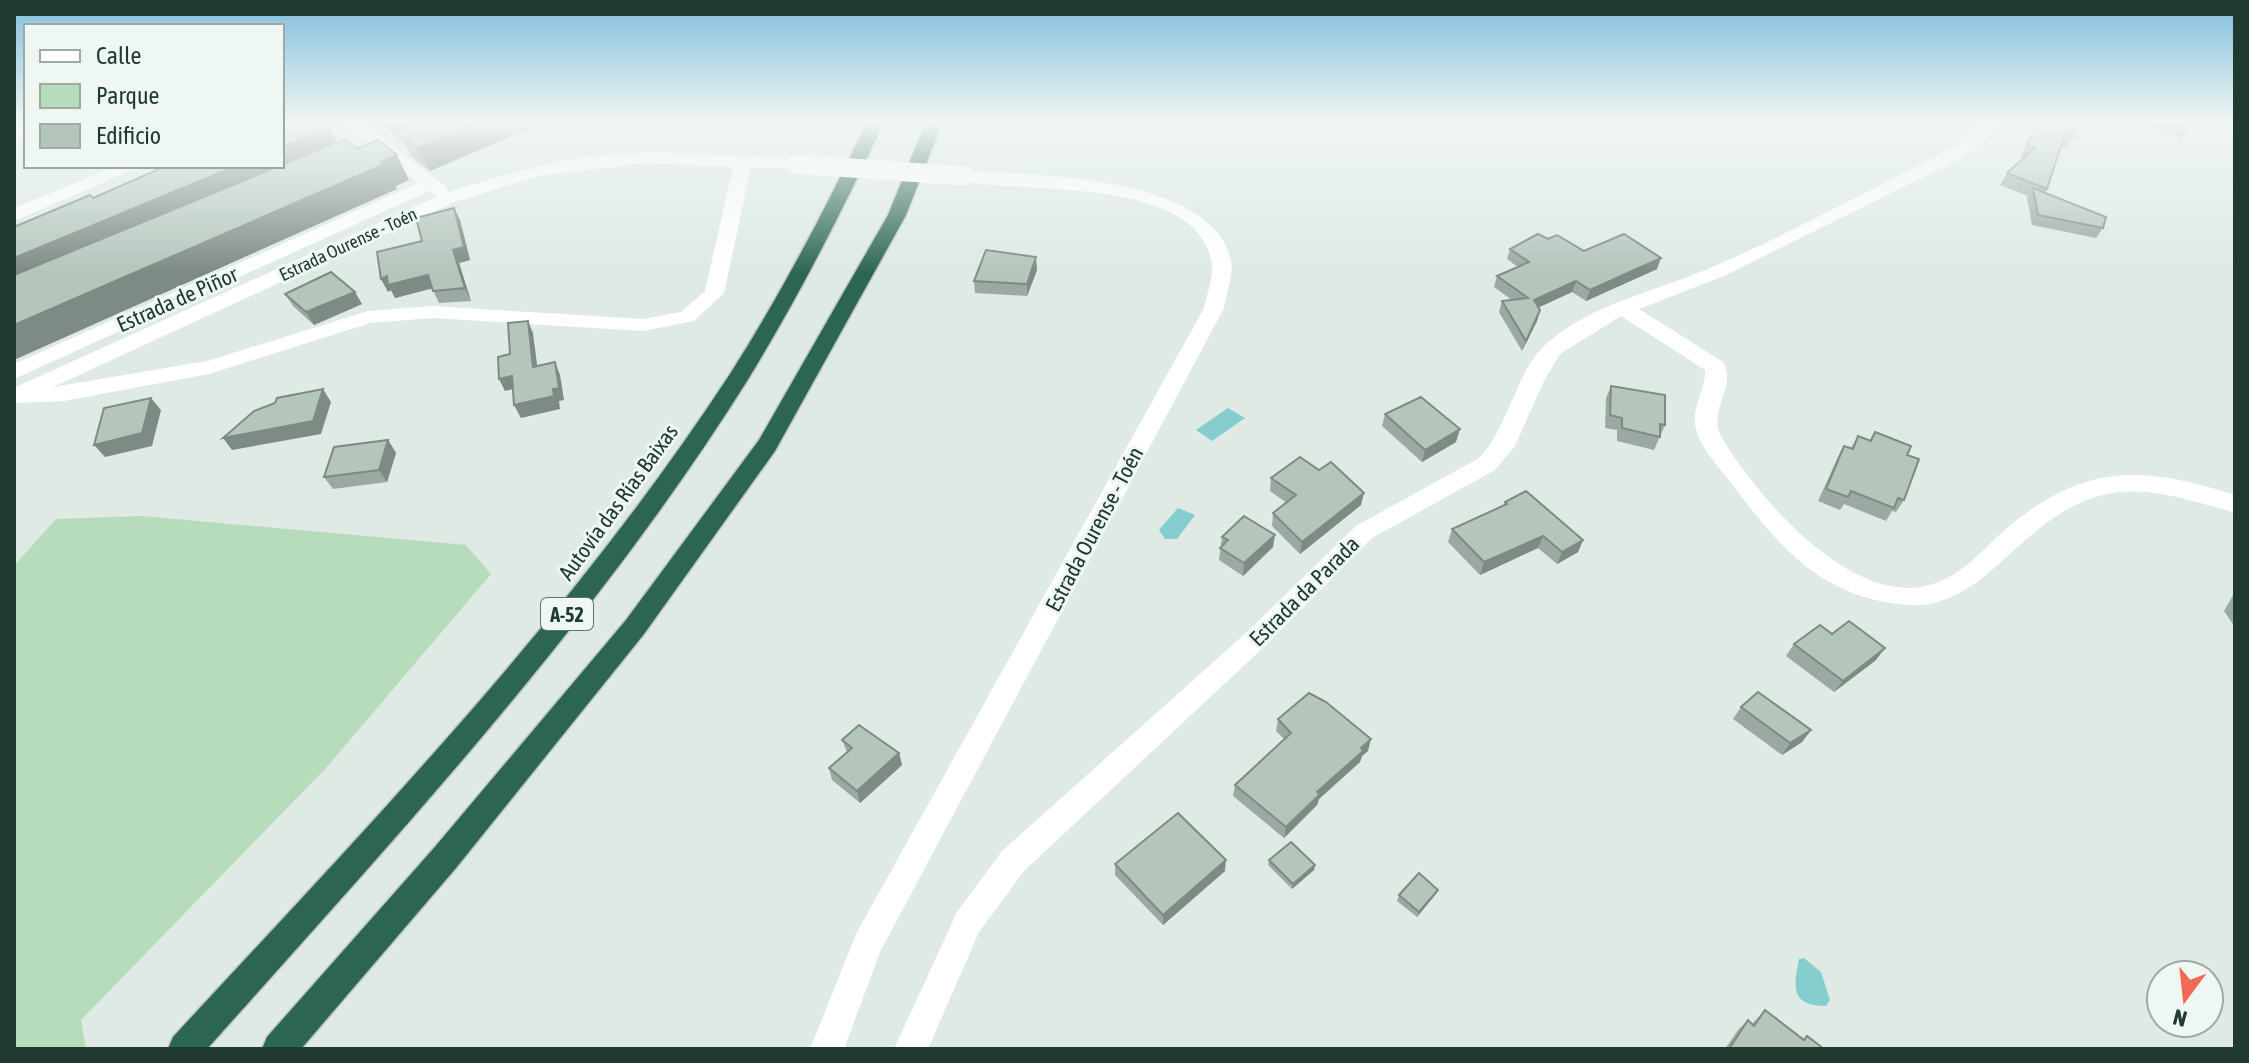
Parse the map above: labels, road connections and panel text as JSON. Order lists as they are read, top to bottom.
{
  "streets": {
    "highway": ["Autovía das Rías Baixas", "A-52"],
    "street": ["Estrada Ourense - Toén", "Estrada de Piñor", "Estrada da Parada"]
  },
  "legend": ["Calle", "Parque", "Edificio"],
  "north": "bottom"
}
